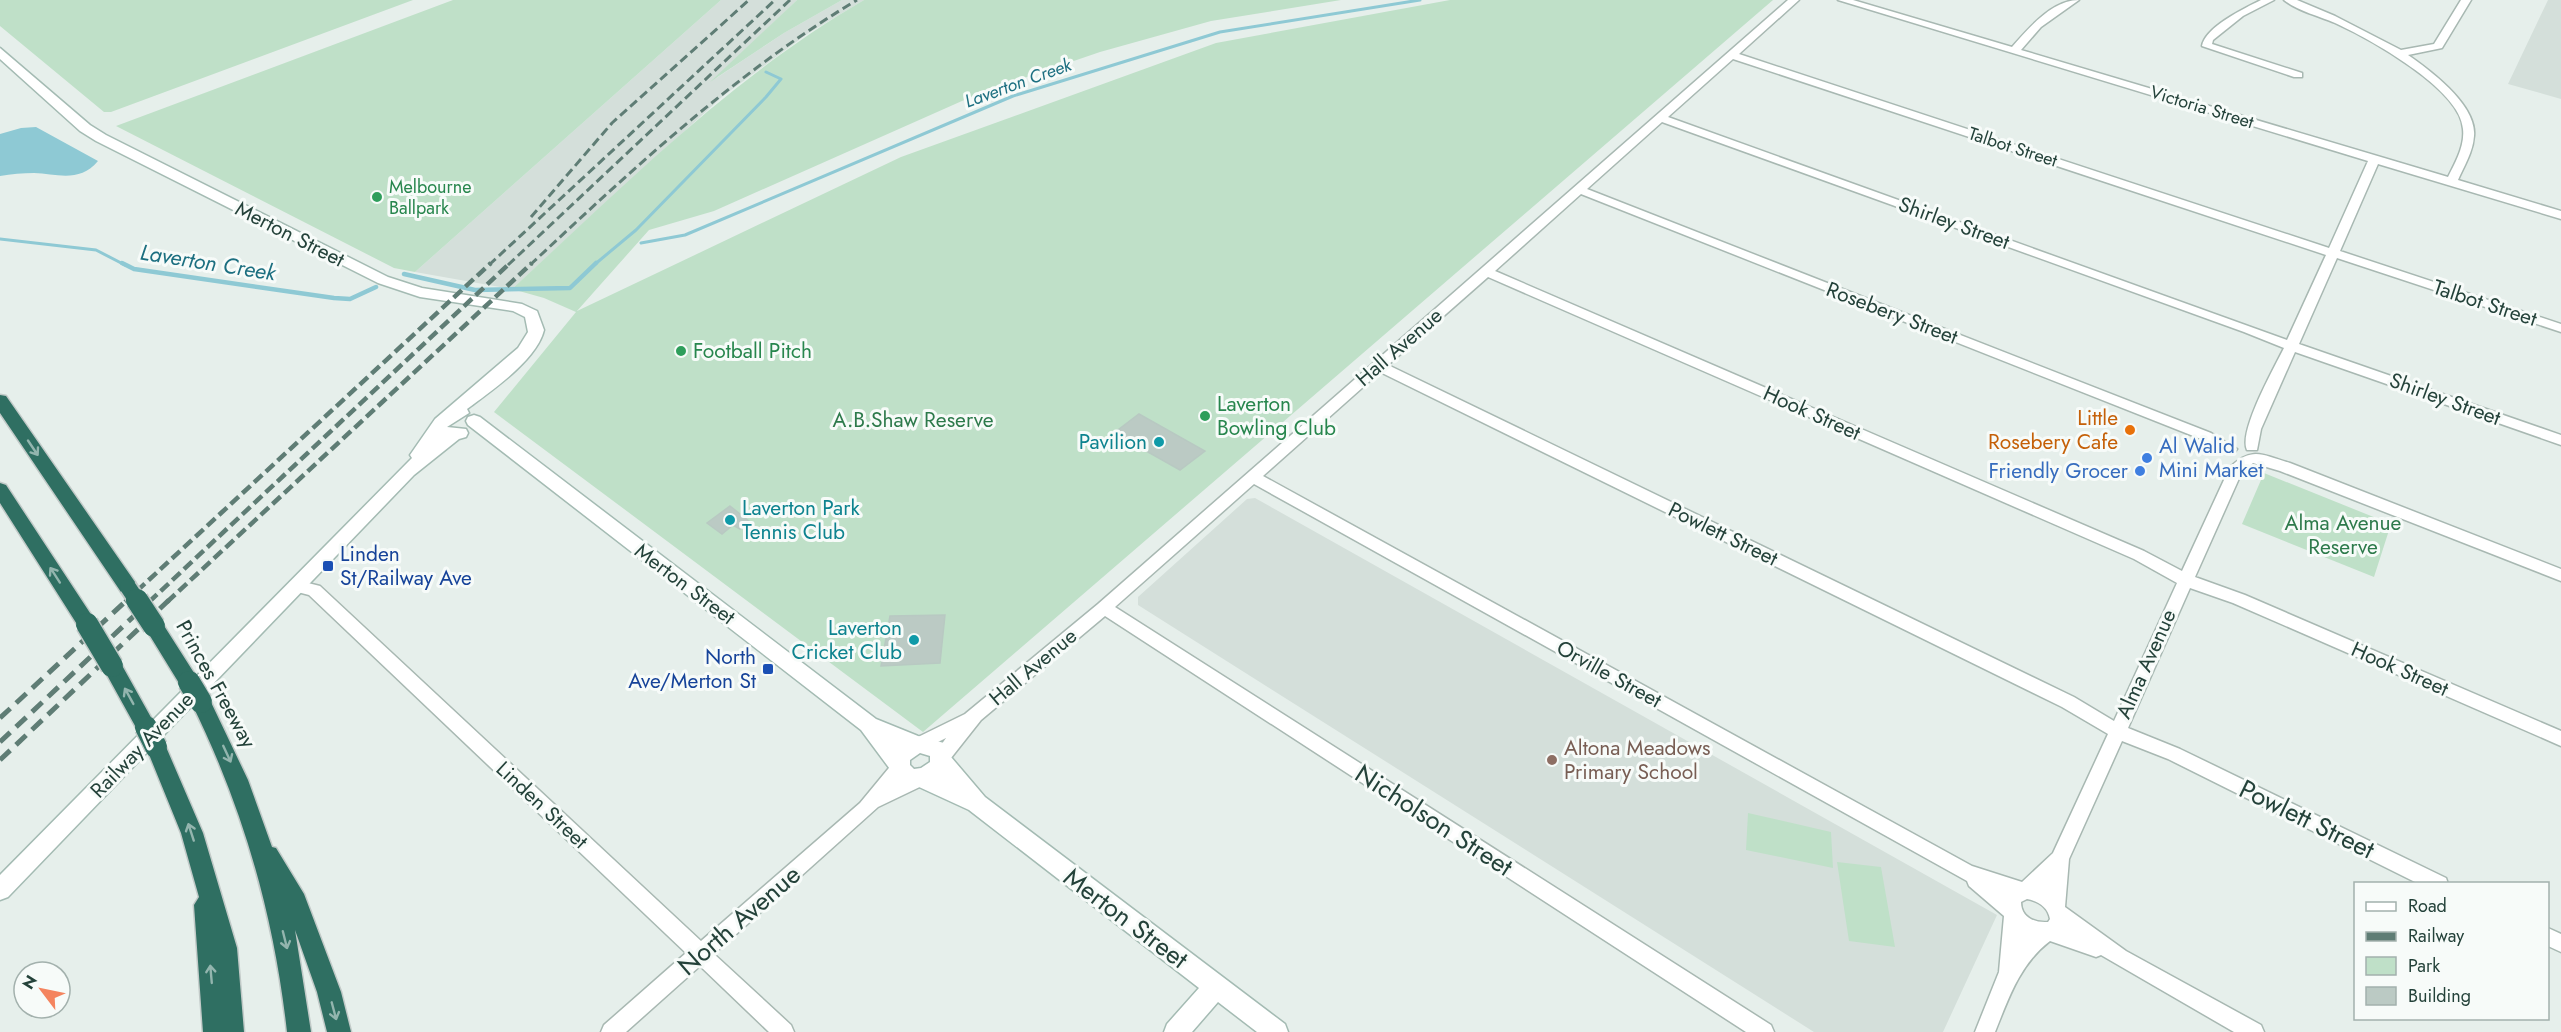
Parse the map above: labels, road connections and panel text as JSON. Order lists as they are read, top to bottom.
{
  "streets": {
    "highway": ["Princes Freeway"],
    "street": [
      "Victoria Street",
      "Talbot Street",
      "Shirley Street",
      "Merton Street",
      "Rosebery Street",
      "Hall Avenue",
      "Hook Street",
      "Powlett Street",
      "Alma Avenue",
      "Orville Street",
      "Railway Avenue",
      "Linden Street",
      "Nicholson Street",
      "North Avenue"
    ]
  },
  "crossings": [
    ["Victoria Street", "Alma Avenue"],
    ["Talbot Street", "Hall Avenue"],
    ["Talbot Street", "Alma Avenue"],
    ["Shirley Street", "Hall Avenue"],
    ["Shirley Street", "Alma Avenue"],
    ["Merton Street", "Hall Avenue"],
    ["Merton Street", "Railway Avenue"],
    ["Merton Street", "North Avenue"],
    ["Rosebery Street", "Hall Avenue"],
    ["Rosebery Street", "Alma Avenue"],
    ["Hall Avenue", "Hook Street"],
    ["Hall Avenue", "Powlett Street"],
    ["Hall Avenue", "Orville Street"],
    ["Hall Avenue", "Nicholson Street"],
    ["Hall Avenue", "North Avenue"],
    ["Hook Street", "Alma Avenue"],
    ["Powlett Street", "Alma Avenue"],
    ["Alma Avenue", "Orville Street"],
    ["Railway Avenue", "Linden Street"],
    ["Linden Street", "North Avenue"]
  ],
  "water": ["Laverton Creek"],
  "parks": ["A.B.Shaw Reserve", "Alma Avenue Reserve"],
  "places": {
    "other": [
      "Melbourne Ballpark",
      "Football Pitch",
      "Laverton Bowling Club",
      "Little Rosebery Cafe",
      "Pavilion",
      "Al Walid Mini Market",
      "Friendly Grocer",
      "Laverton Park Tennis Club",
      "Laverton Cricket Club",
      "Altona Meadows Primary School"
    ],
    "transit": ["Linden St/Railway Ave", "North Ave/Merton St"]
  },
  "legend": [
    "Road",
    "Railway",
    "Park",
    "Building"
  ],
  "north": "top left"
}
